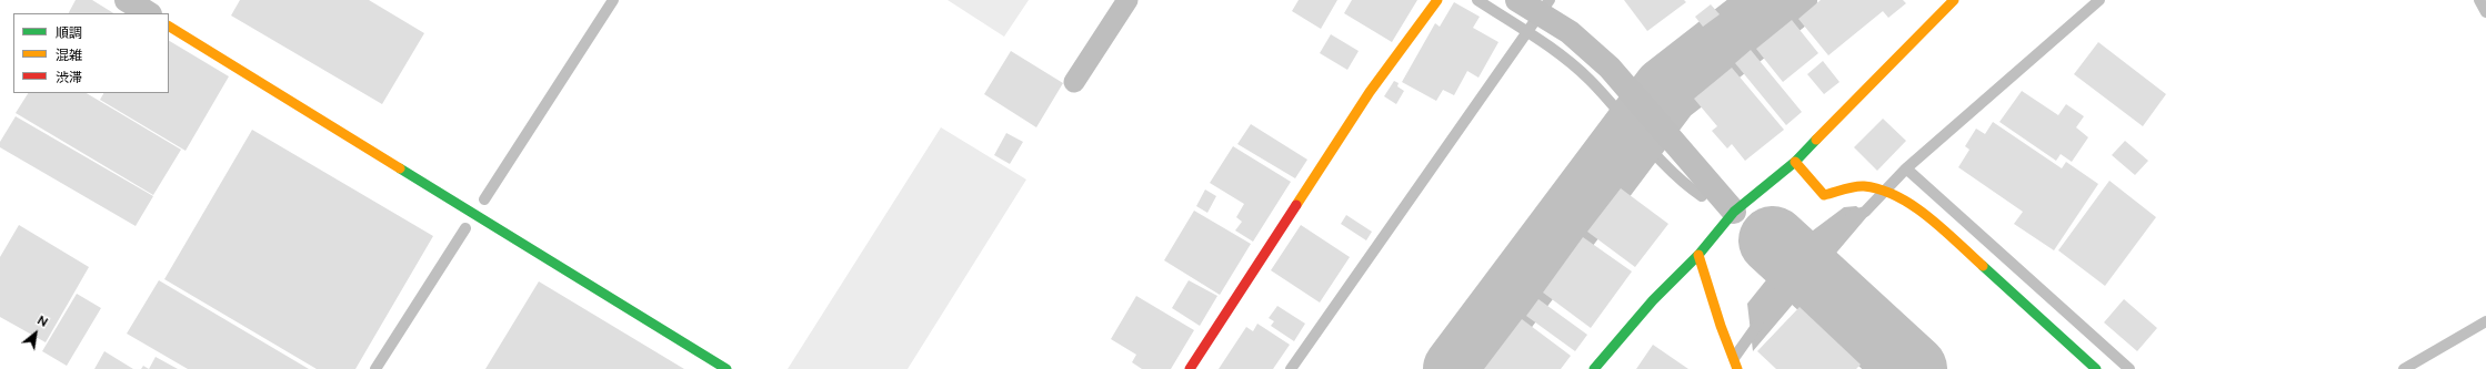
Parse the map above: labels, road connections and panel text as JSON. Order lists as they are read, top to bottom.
{
  "legend": ["順調", "混雑", "渋滞"],
  "north": "top right"
}
